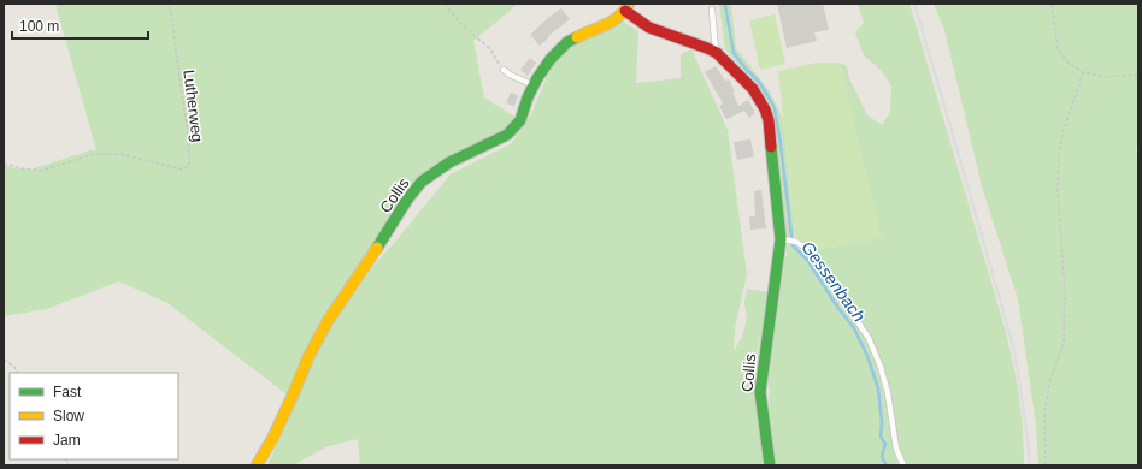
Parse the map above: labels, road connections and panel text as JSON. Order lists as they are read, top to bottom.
{
  "streets": {
    "street": ["Collis"],
    "path": ["Lutherweg"]
  },
  "water": ["Gessenbach"],
  "legend": ["Fast", "Slow", "Jam"],
  "scale_bar": "100 m"
}
